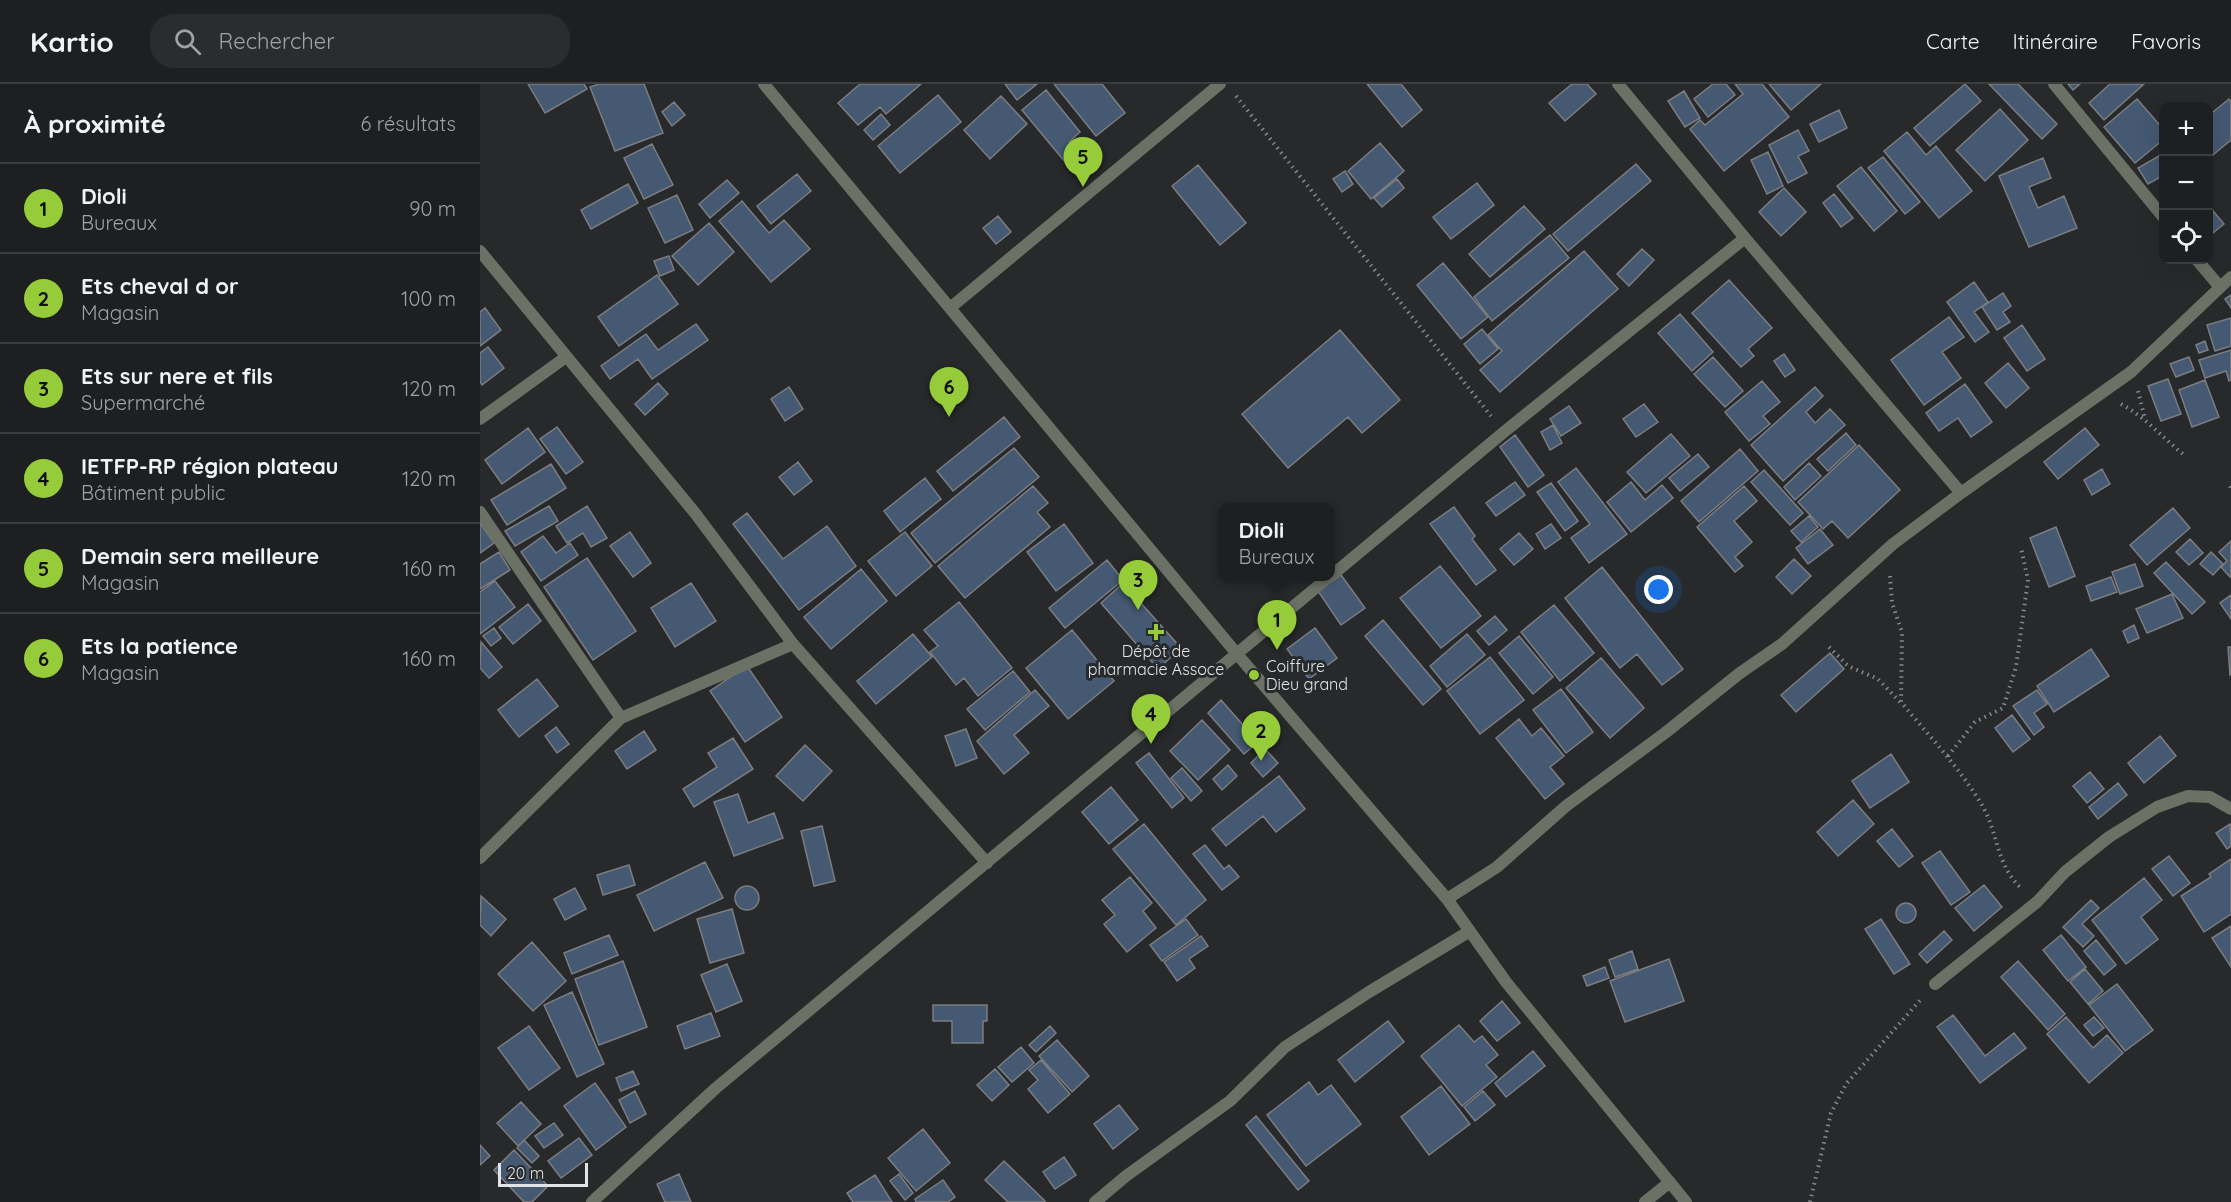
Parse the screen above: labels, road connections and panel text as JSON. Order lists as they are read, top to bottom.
{
  "places": {
    "health": ["Dépôt de pharmacie Assoce"],
    "other": ["Coiffure Dieu grand"]
  },
  "scale_bar": "20 m",
  "page": {
    "header": "Kartio",
    "search": "Rechercher",
    "nav": ["Carte", "Itinéraire", "Favoris"],
    "heading": ["À proximité", "6 résultats"],
    "map_buttons": ["+", "−"],
    "pins": [
      "5",
      "6",
      "3",
      "1",
      "4",
      "2"
    ],
    "list": [
      {
        "mark": "1",
        "name": "Dioli",
        "note": "Bureaux",
        "value": "90 m"
      },
      {
        "mark": "2",
        "name": "Ets cheval d or",
        "note": "Magasin",
        "value": "100 m"
      },
      {
        "mark": "3",
        "name": "Ets sur nere et fils",
        "note": "Supermarché",
        "value": "120 m"
      },
      {
        "mark": "4",
        "name": "IETFP-RP région plateau",
        "note": "Bâtiment public",
        "value": "120 m"
      },
      {
        "mark": "5",
        "name": "Demain sera meilleure",
        "note": "Magasin",
        "value": "160 m"
      },
      {
        "mark": "6",
        "name": "Ets la patience",
        "note": "Magasin",
        "value": "160 m"
      }
    ],
    "popup": ["Dioli", "Bureaux"],
    "scale": "20 m"
  }
}
